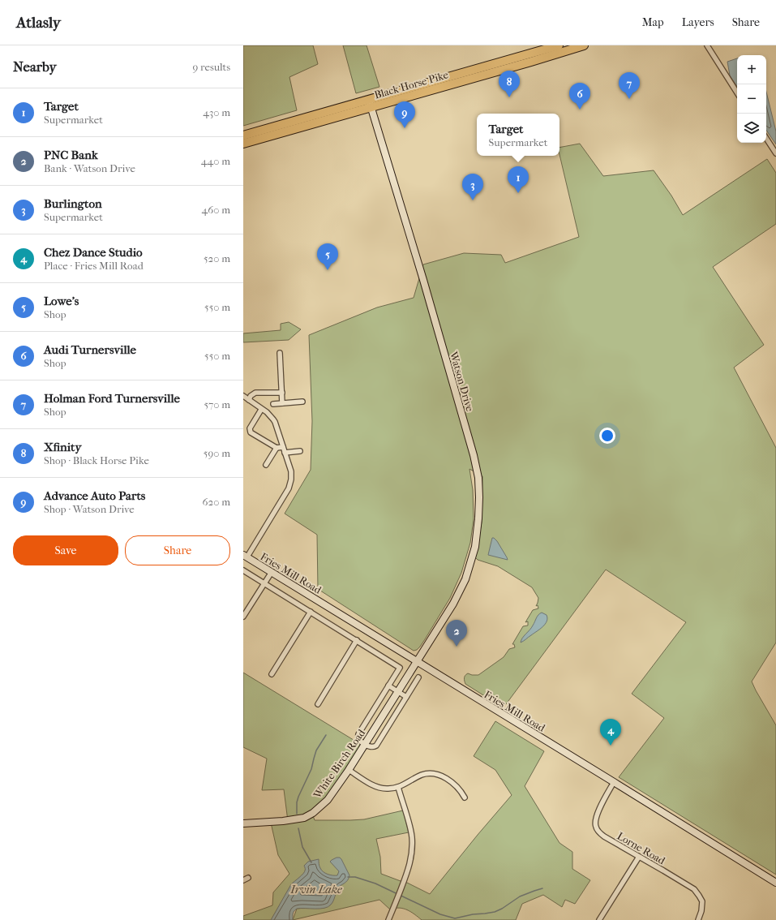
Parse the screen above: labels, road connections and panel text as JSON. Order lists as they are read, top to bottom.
{
  "streets": {
    "highway": ["Black Horse Pike"],
    "street": [
      "Watson Drive",
      "Fries Mill Road",
      "White Birch Road",
      "Lorne Road"
    ]
  },
  "crossings": [
    ["Black Horse Pike", "Watson Drive"],
    ["Watson Drive", "Fries Mill Road"],
    ["Watson Drive", "White Birch Road"],
    ["Fries Mill Road", "White Birch Road"],
    ["Fries Mill Road", "Lorne Road"]
  ],
  "water": ["Irvin Lake"],
  "page": {
    "header": "Atlasly",
    "nav": ["Map", "Layers", "Share"],
    "heading": ["Nearby", "9 results"],
    "map_buttons": ["+", "−"],
    "pins": [
      "8",
      "7",
      "6",
      "9",
      "1",
      "3",
      "5",
      "2",
      "4"
    ],
    "list": [
      {
        "mark": "1",
        "name": "Target",
        "note": "Supermarket",
        "value": "430 m"
      },
      {
        "mark": "2",
        "name": "PNC Bank",
        "note": "Bank · Watson Drive",
        "value": "440 m"
      },
      {
        "mark": "3",
        "name": "Burlington",
        "note": "Supermarket",
        "value": "460 m"
      },
      {
        "mark": "4",
        "name": "Chez Dance Studio",
        "note": "Place · Fries Mill Road",
        "value": "520 m"
      },
      {
        "mark": "5",
        "name": "Lowe's",
        "note": "Shop",
        "value": "550 m"
      },
      {
        "mark": "6",
        "name": "Audi Turnersville",
        "note": "Shop",
        "value": "550 m"
      },
      {
        "mark": "7",
        "name": "Holman Ford Turnersville",
        "note": "Shop",
        "value": "570 m"
      },
      {
        "mark": "8",
        "name": "Xfinity",
        "note": "Shop · Black Horse Pike",
        "value": "590 m"
      },
      {
        "mark": "9",
        "name": "Advance Auto Parts",
        "note": "Shop · Watson Drive",
        "value": "620 m"
      }
    ],
    "popup": ["Target", "Supermarket"],
    "buttons": ["Save", "Share"]
  }
}
